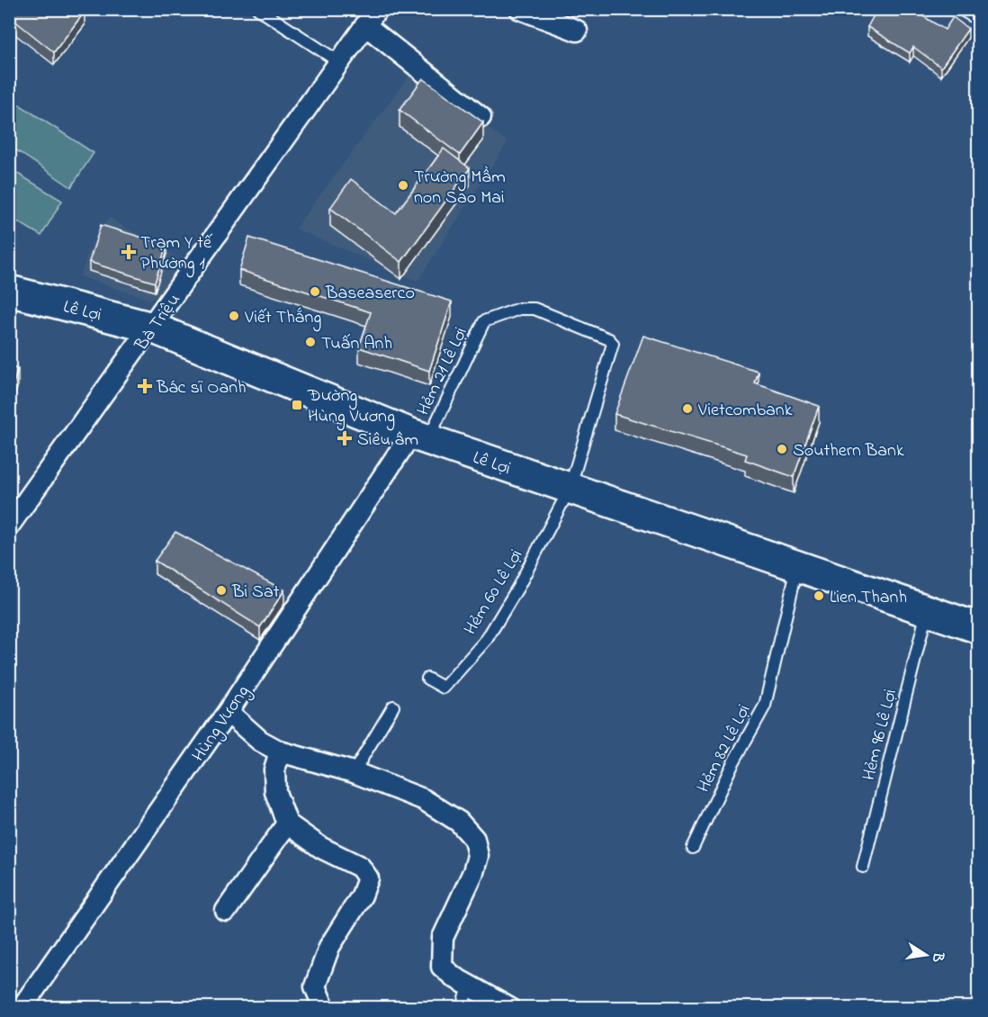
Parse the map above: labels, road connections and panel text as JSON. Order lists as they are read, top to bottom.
{
  "streets": {
    "main road": ["Lê Lợi"],
    "street": ["Bà Triệu", "Hùng Vương"],
    "lane": [
      "Hẻm 21 Lê Lợi",
      "Hẻm 60 Lê Lợi",
      "Hẻm 96 Lê Lợi",
      "Hẻm 82 Lê Lợi"
    ]
  },
  "crossings": [
    ["Lê Lợi", "Bà Triệu"],
    ["Lê Lợi", "Hẻm 21 Lê Lợi"],
    ["Lê Lợi", "Hẻm 60 Lê Lợi"],
    ["Lê Lợi", "Hùng Vương"],
    ["Lê Lợi", "Hẻm 96 Lê Lợi"],
    ["Lê Lợi", "Hẻm 82 Lê Lợi"],
    ["Hẻm 21 Lê Lợi", "Hẻm 60 Lê Lợi"],
    ["Hẻm 21 Lê Lợi", "Hùng Vương"]
  ],
  "places": {
    "other": [
      "Trường Mầm non Sao Mai",
      "Baseaserco",
      "Viết Thắng",
      "Tuấn Anh",
      "Vietcombank",
      "Southern Bank",
      "Bi Sat",
      "Lien Thanh"
    ],
    "health": ["Trạm Y tế Phường 1", "Bác sĩ Oanh", "Siêu âm"],
    "transit": ["Đường Hùng Vương"]
  },
  "north": "right"
}
